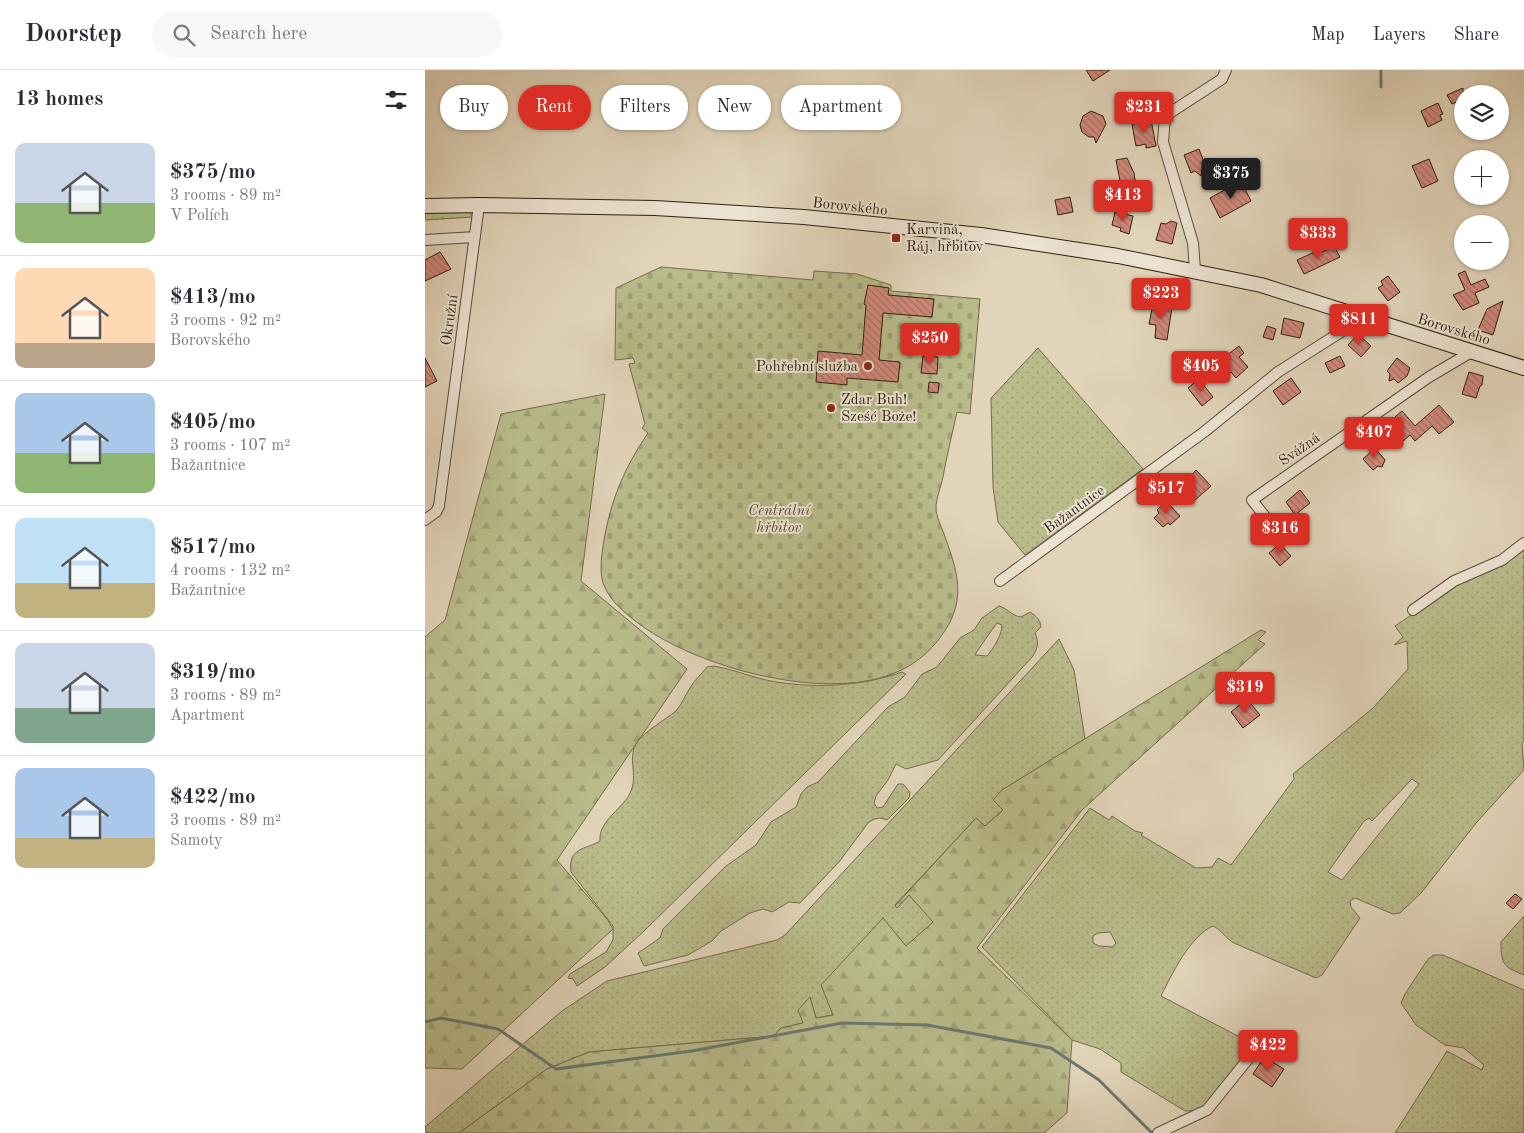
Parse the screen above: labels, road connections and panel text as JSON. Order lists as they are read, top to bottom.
{
  "streets": {
    "main road": ["Borovského"],
    "street": ["Okružní", "Svážná", "Bažantnice"]
  },
  "crossings": [
    ["Borovského", "Okružní"],
    ["Borovského", "Svážná"],
    ["Borovského", "Bažantnice"]
  ],
  "parks": ["Centrální hřbitov"],
  "places": {
    "transit": ["Karviná, Ráj, hřbitov"],
    "other": ["Pohřební služba", "Zdar Buh! Sześć Boże!"]
  },
  "page": {
    "header": "Doorstep",
    "search": "Search here",
    "nav": ["Map", "Layers", "Share"],
    "heading": "13 homes",
    "map_buttons": ["+", "−"],
    "chip": [
      "Buy",
      "Rent",
      "Filters",
      "New",
      "Apartment"
    ],
    "price": [
      "$231",
      "$375",
      "$413",
      "$333",
      "$223",
      "$811",
      "$250",
      "$405",
      "$407",
      "$517",
      "$316",
      "$319",
      "$422"
    ],
    "list": [
      {
        "name": "$375/mo",
        "note": "3 rooms · 89 m² · V Polích"
      },
      {
        "name": "$413/mo",
        "note": "3 rooms · 92 m² · Borovského"
      },
      {
        "name": "$405/mo",
        "note": "3 rooms · 107 m² · Bažantnice"
      },
      {
        "name": "$517/mo",
        "note": "4 rooms · 132 m² · Bažantnice"
      },
      {
        "name": "$319/mo",
        "note": "3 rooms · 89 m² · Apartment"
      },
      {
        "name": "$422/mo",
        "note": "3 rooms · 89 m² · Samoty"
      }
    ]
  }
}
